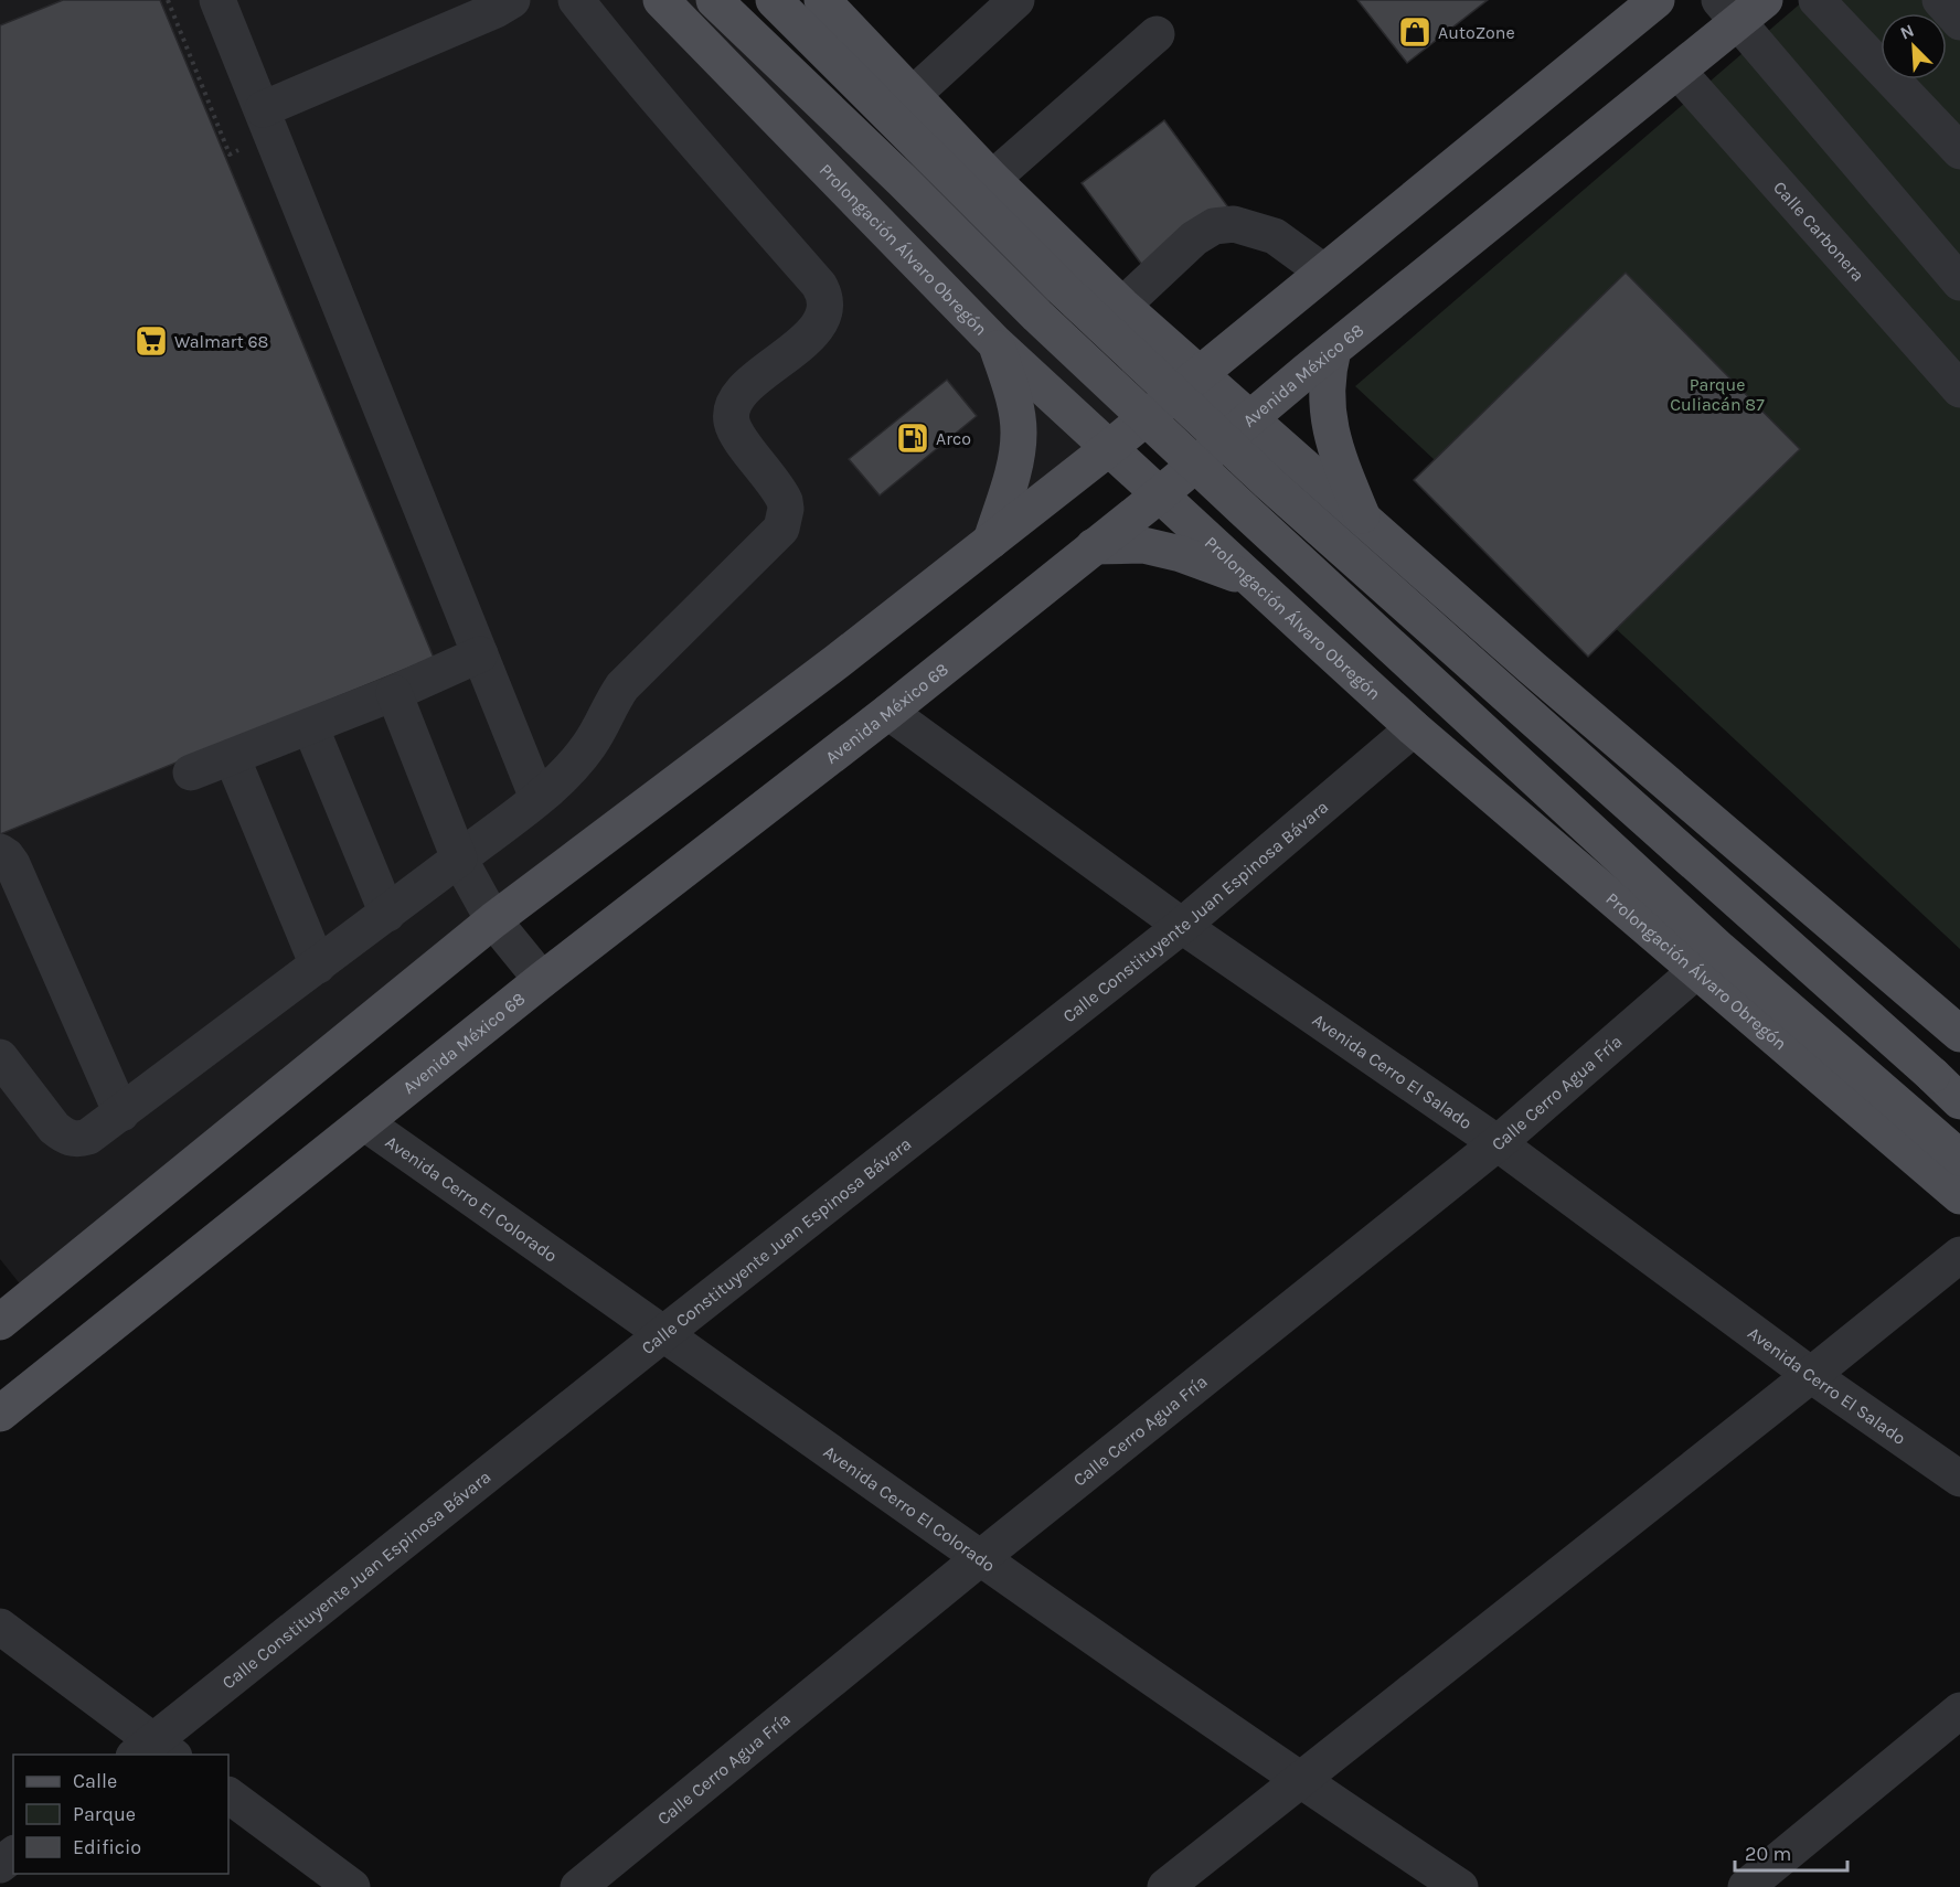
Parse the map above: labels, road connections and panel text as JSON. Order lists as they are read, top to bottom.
{
  "streets": {
    "main road": ["Prolongación Álvaro Obregón", "Avenida México 68"],
    "street": [
      "Calle Carbonera",
      "Calle Constituyente Juan Espinosa Bávara",
      "Avenida Cerro El Salado",
      "Calle Cerro Agua Fría",
      "Avenida Cerro El Colorado"
    ]
  },
  "crossings": [
    ["Calle Carbonera", "Avenida México 68"],
    ["Prolongación Álvaro Obregón", "Avenida México 68"],
    ["Prolongación Álvaro Obregón", "Calle Constituyente Juan Espinosa Bávara"],
    ["Prolongación Álvaro Obregón", "Calle Cerro Agua Fría"],
    ["Avenida México 68", "Avenida Cerro El Salado"],
    ["Avenida México 68", "Avenida Cerro El Colorado"],
    ["Calle Constituyente Juan Espinosa Bávara", "Avenida Cerro El Salado"],
    ["Calle Constituyente Juan Espinosa Bávara", "Avenida Cerro El Colorado"],
    ["Avenida Cerro El Salado", "Calle Cerro Agua Fría"],
    ["Calle Cerro Agua Fría", "Avenida Cerro El Colorado"]
  ],
  "parks": ["Parque Culiacán 87"],
  "places": {
    "shop": ["AutoZone"],
    "supermarket": ["Walmart 68"],
    "fuel station": ["Arco"]
  },
  "legend": ["Calle", "Parque", "Edificio"],
  "scale_bar": "20 m",
  "north": "top left"
}
